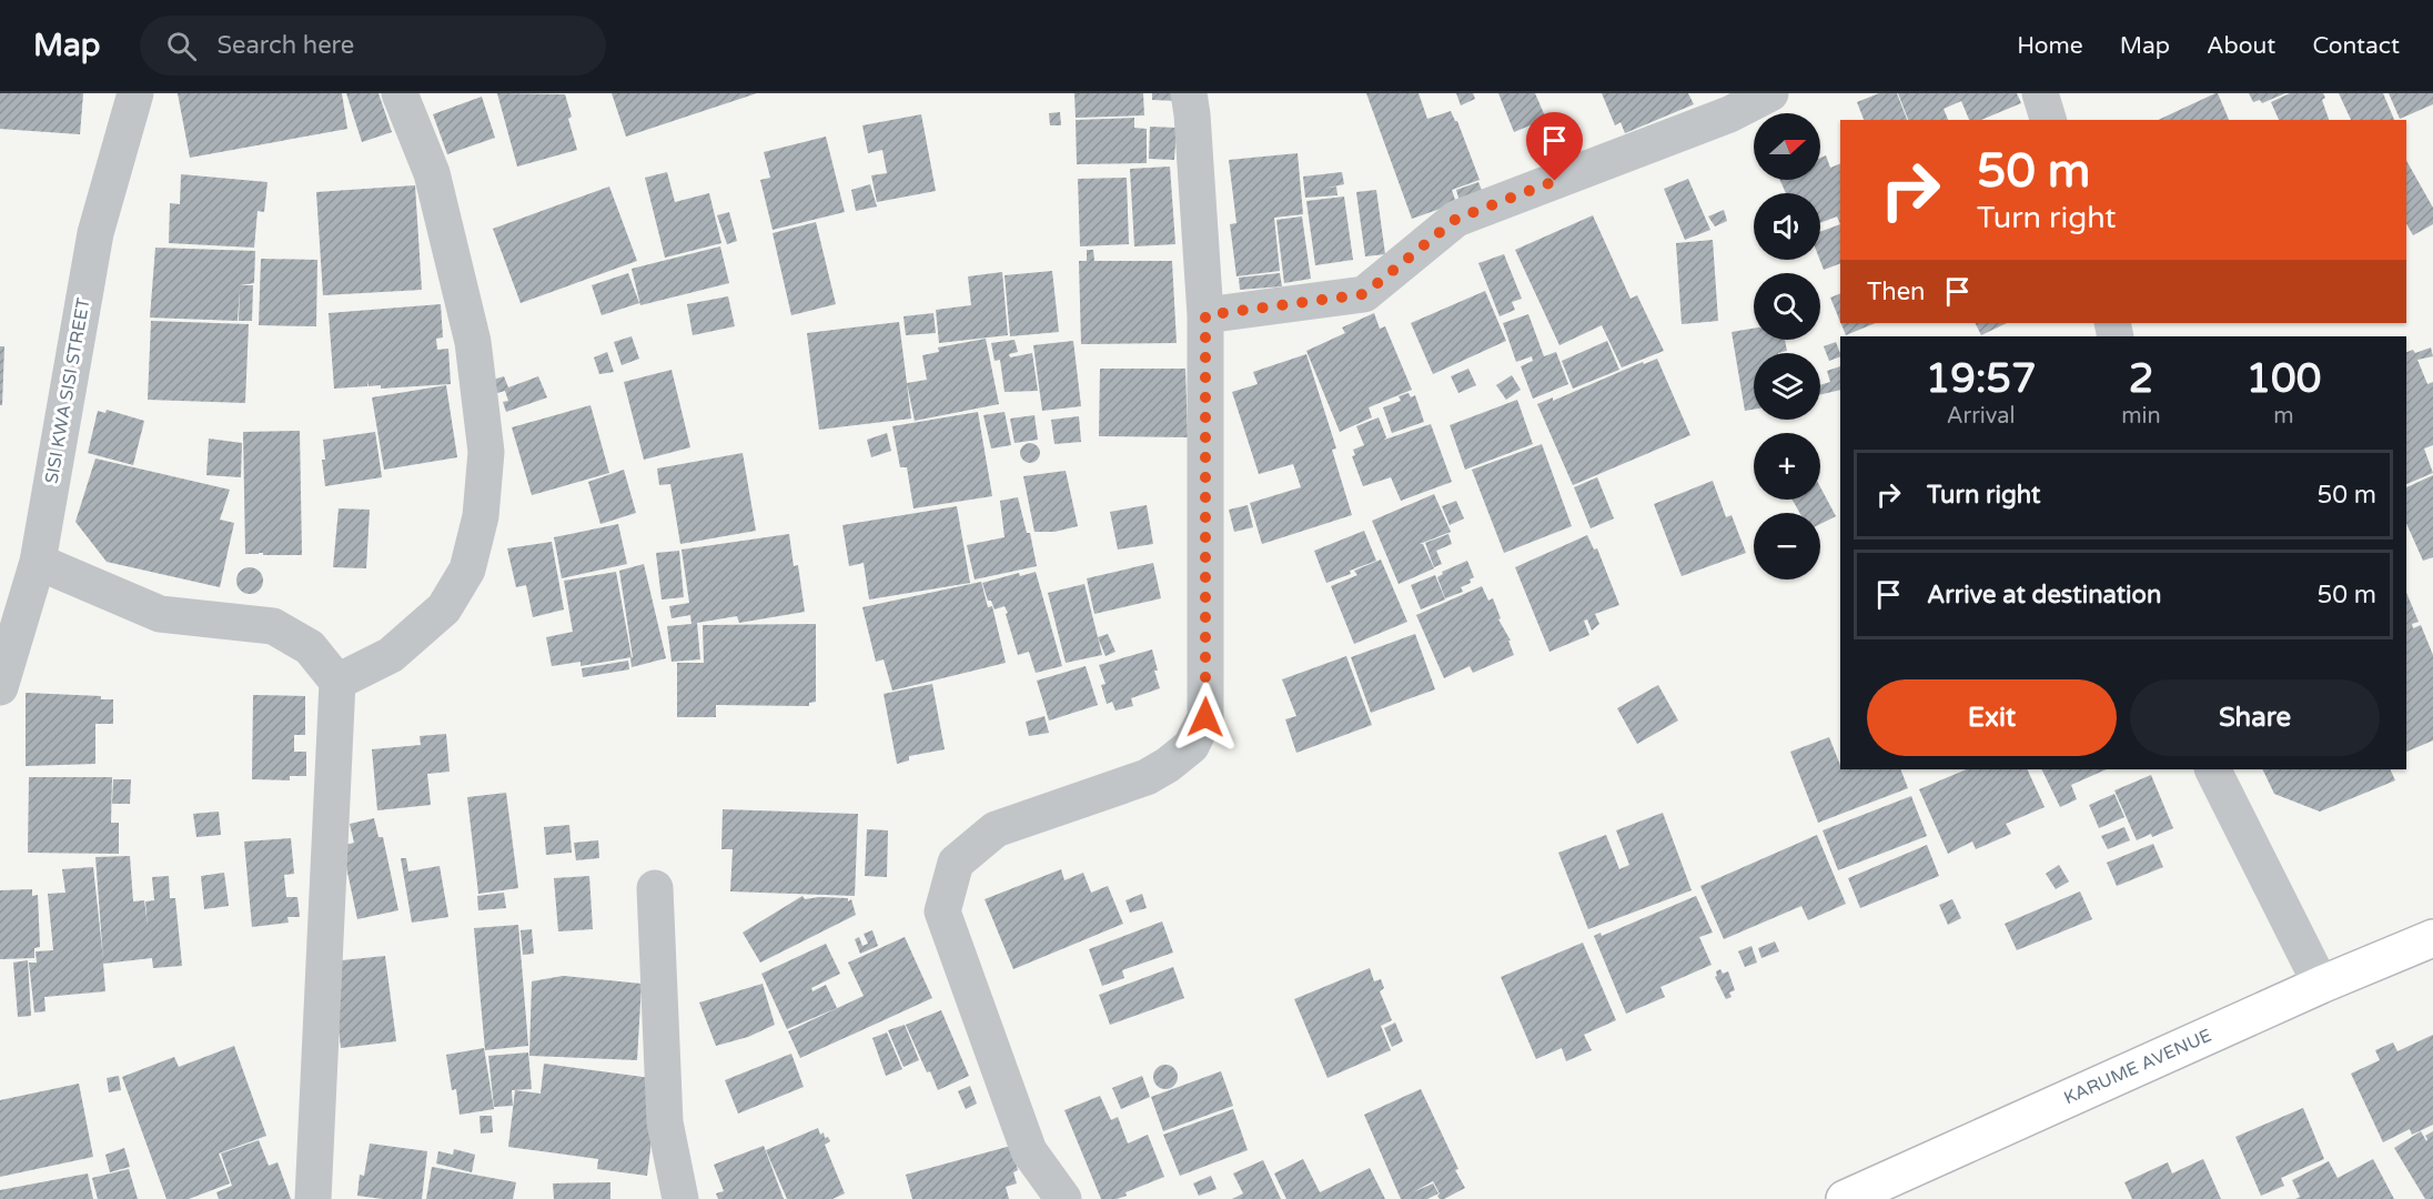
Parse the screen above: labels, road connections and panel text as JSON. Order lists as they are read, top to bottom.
{
  "streets": {
    "main road": ["KARUME AVENUE"],
    "street": ["SISI KWA SISI STREET"]
  },
  "north": "right",
  "page": {
    "header": "Map",
    "search": "Search here",
    "nav": [
      "Home",
      "Map",
      "About",
      "Contact"
    ],
    "map_buttons": ["+", "−"],
    "turn": ["50 m", "Turn right"],
    "then": "Then",
    "eta": [
      "19:57",
      "Arrival",
      "2",
      "min",
      "100",
      "m"
    ],
    "list": [
      {
        "name": "Turn right",
        "value": "50 m"
      },
      {
        "name": "Arrive at destination",
        "value": "50 m"
      }
    ],
    "buttons": ["Exit", "Share"]
  }
}
